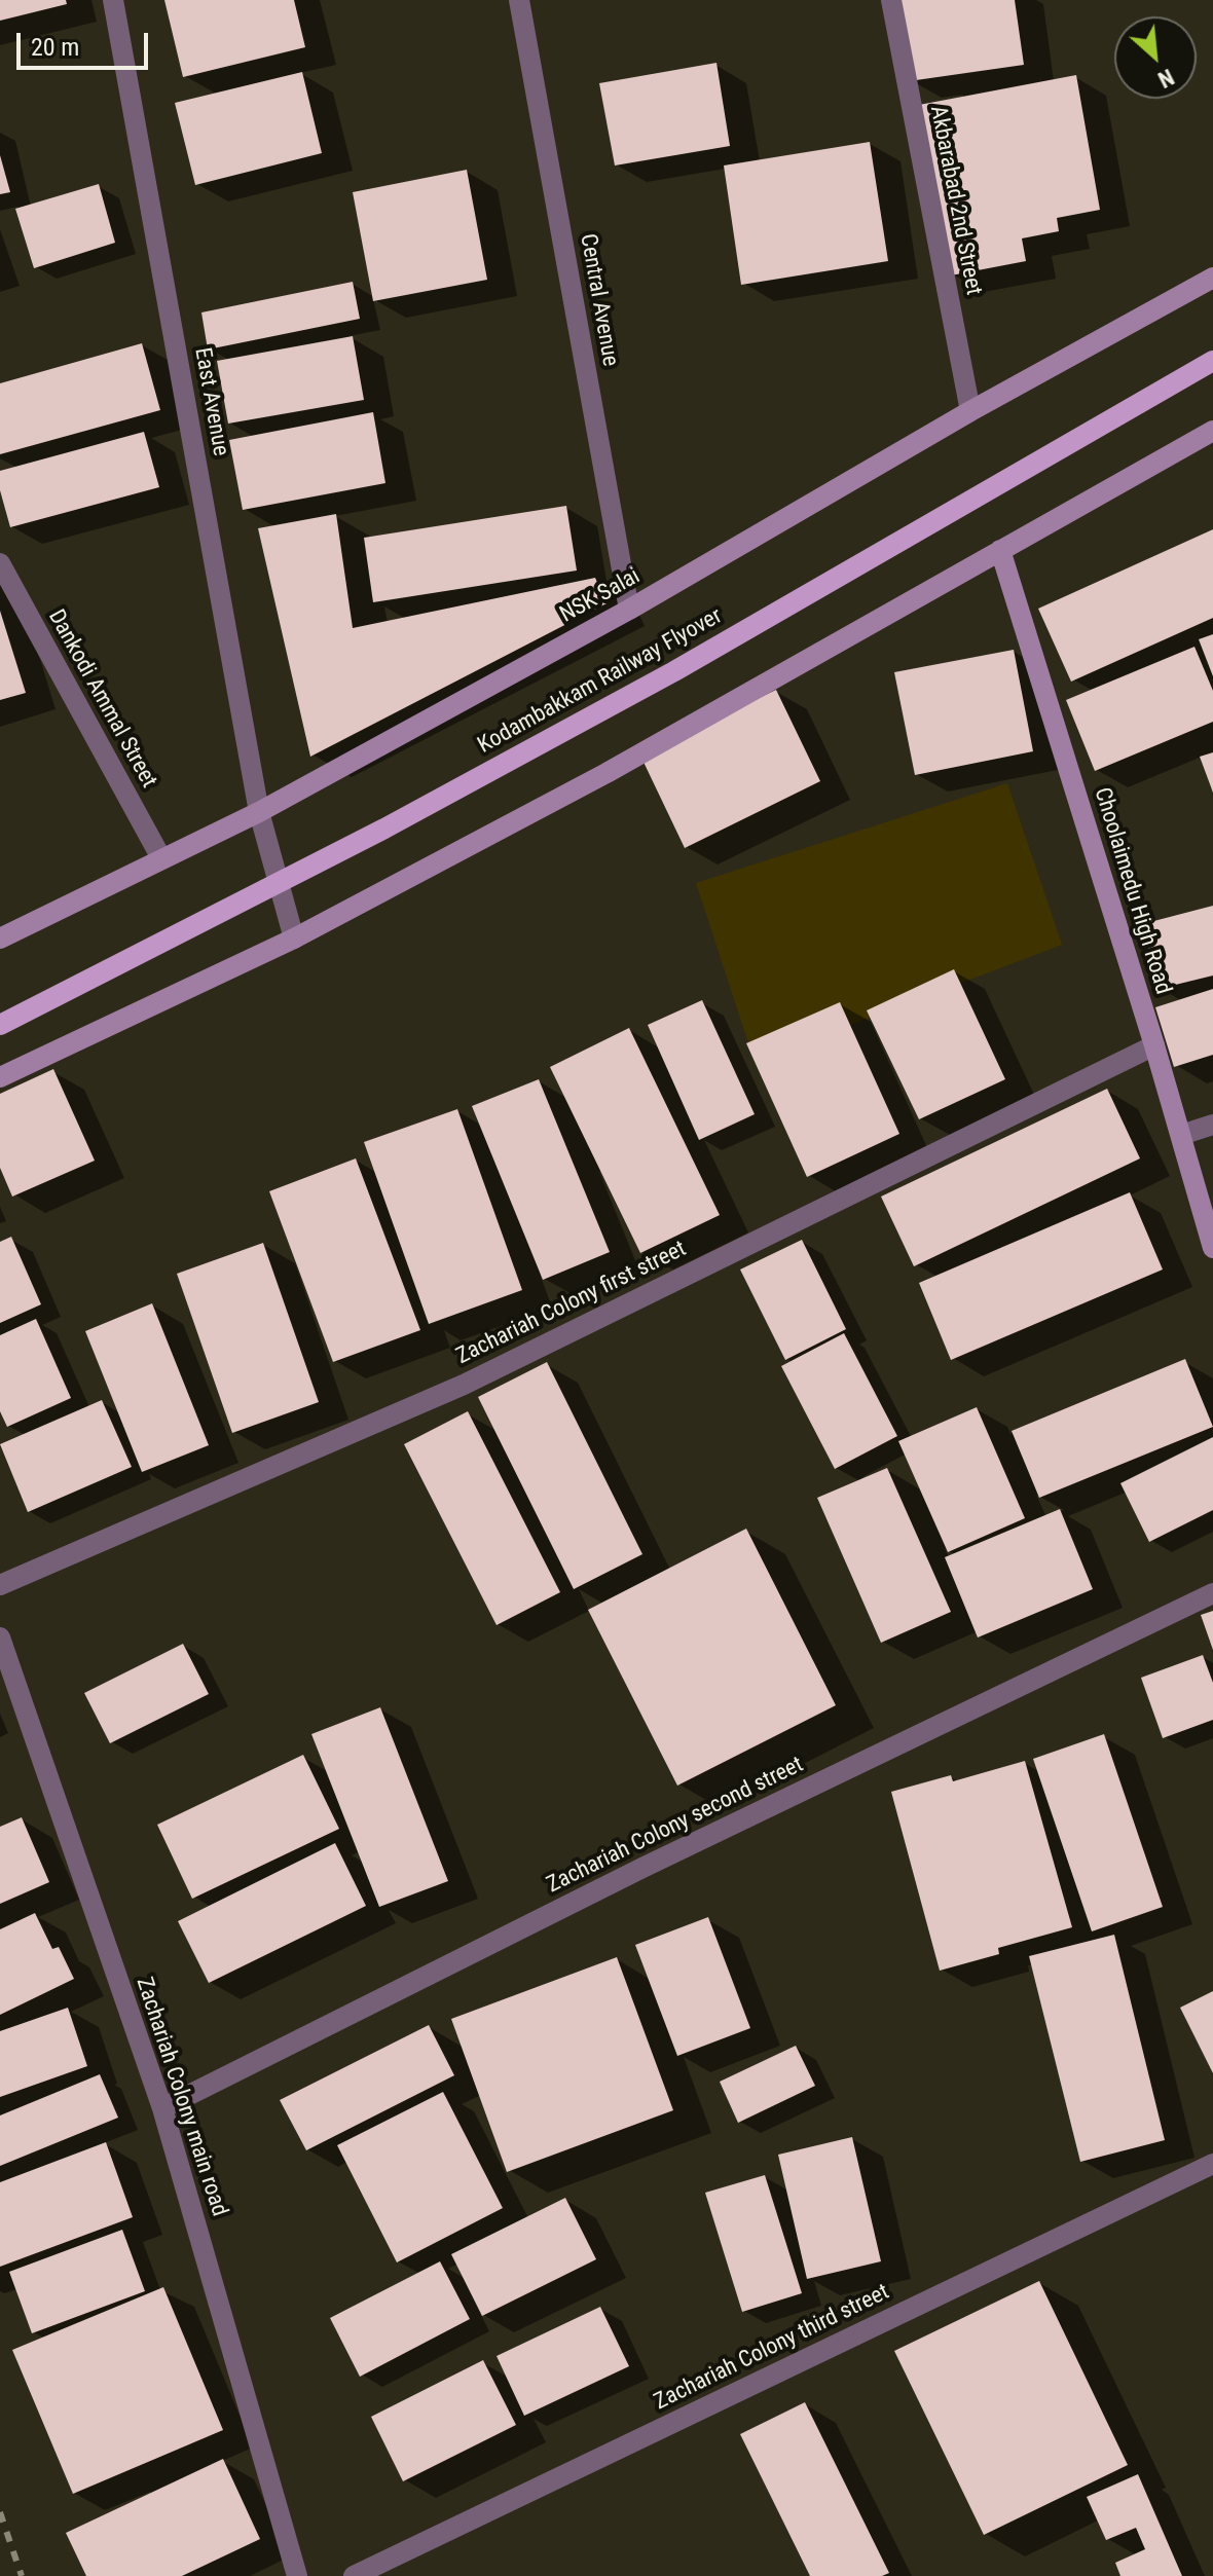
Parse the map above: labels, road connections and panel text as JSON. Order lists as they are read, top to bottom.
{
  "streets": {
    "main road": ["Kodambakkam Railway Flyover"],
    "street": [
      "Akbarabad 2nd Street",
      "Central Avenue",
      "East Avenue",
      "NSK Salai",
      "Dankodi Ammal Street",
      "Choolaimedu High Road",
      "Zachariah Colony first street",
      "Zachariah Colony second street",
      "Zachariah Colony main road",
      "Zachariah Colony third street"
    ]
  },
  "crossings": [
    ["Akbarabad 2nd Street", "NSK Salai"],
    ["Central Avenue", "NSK Salai"],
    ["East Avenue", "NSK Salai"],
    ["NSK Salai", "Dankodi Ammal Street"],
    ["Choolaimedu High Road", "Zachariah Colony first street"],
    ["Zachariah Colony second street", "Zachariah Colony main road"]
  ],
  "scale_bar": "20 m",
  "north": "bottom right"
}
